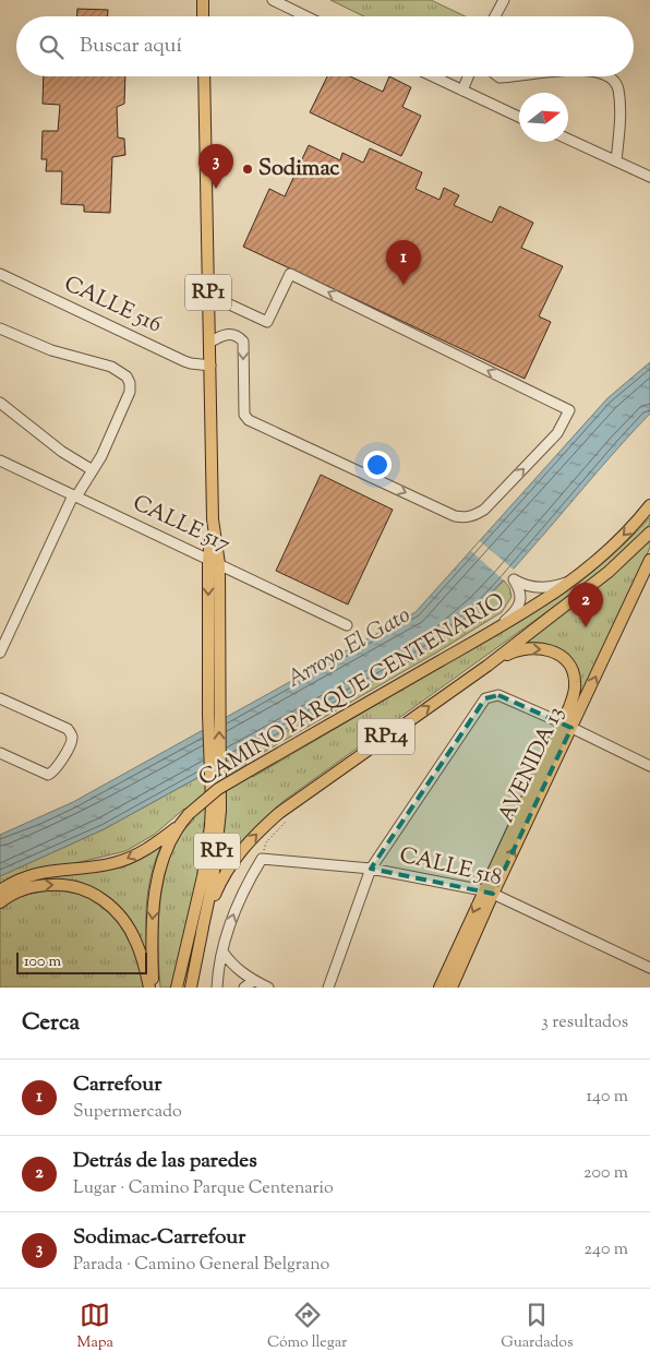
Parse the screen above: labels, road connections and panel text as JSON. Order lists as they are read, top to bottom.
{
  "streets": {
    "main road": [
      "RP1",
      "CAMINO PARQUE CENTENARIO",
      "RP14",
      "AVENIDA 13"
    ],
    "street": ["CALLE 516", "CALLE 517", "CALLE 518"]
  },
  "crossings": [
    ["RP1", "CALLE 516"],
    ["RP1", "CALLE 517"],
    ["RP1", "CAMINO PARQUE CENTENARIO"],
    ["CAMINO PARQUE CENTENARIO", "AVENIDA 13"],
    ["AVENIDA 13", "CALLE 518"]
  ],
  "water": ["Arroyo El Gato"],
  "places": ["Sodimac"],
  "scale_bar": "100 m",
  "north": "right",
  "page": {
    "search": "Buscar aquí",
    "pins": ["3", "1", "2"],
    "scale": "100 m",
    "heading": ["Cerca", "3 resultados"],
    "list": [
      {
        "mark": "1",
        "name": "Carrefour",
        "note": "Supermercado",
        "value": "140 m"
      },
      {
        "mark": "2",
        "name": "Detrás de las paredes",
        "note": "Lugar · Camino Parque Centenario",
        "value": "200 m"
      },
      {
        "mark": "3",
        "name": "Sodimac-Carrefour",
        "note": "Parada · Camino General Belgrano",
        "value": "240 m"
      }
    ],
    "nav": ["Mapa", "Cómo llegar", "Guardados"]
  }
}
